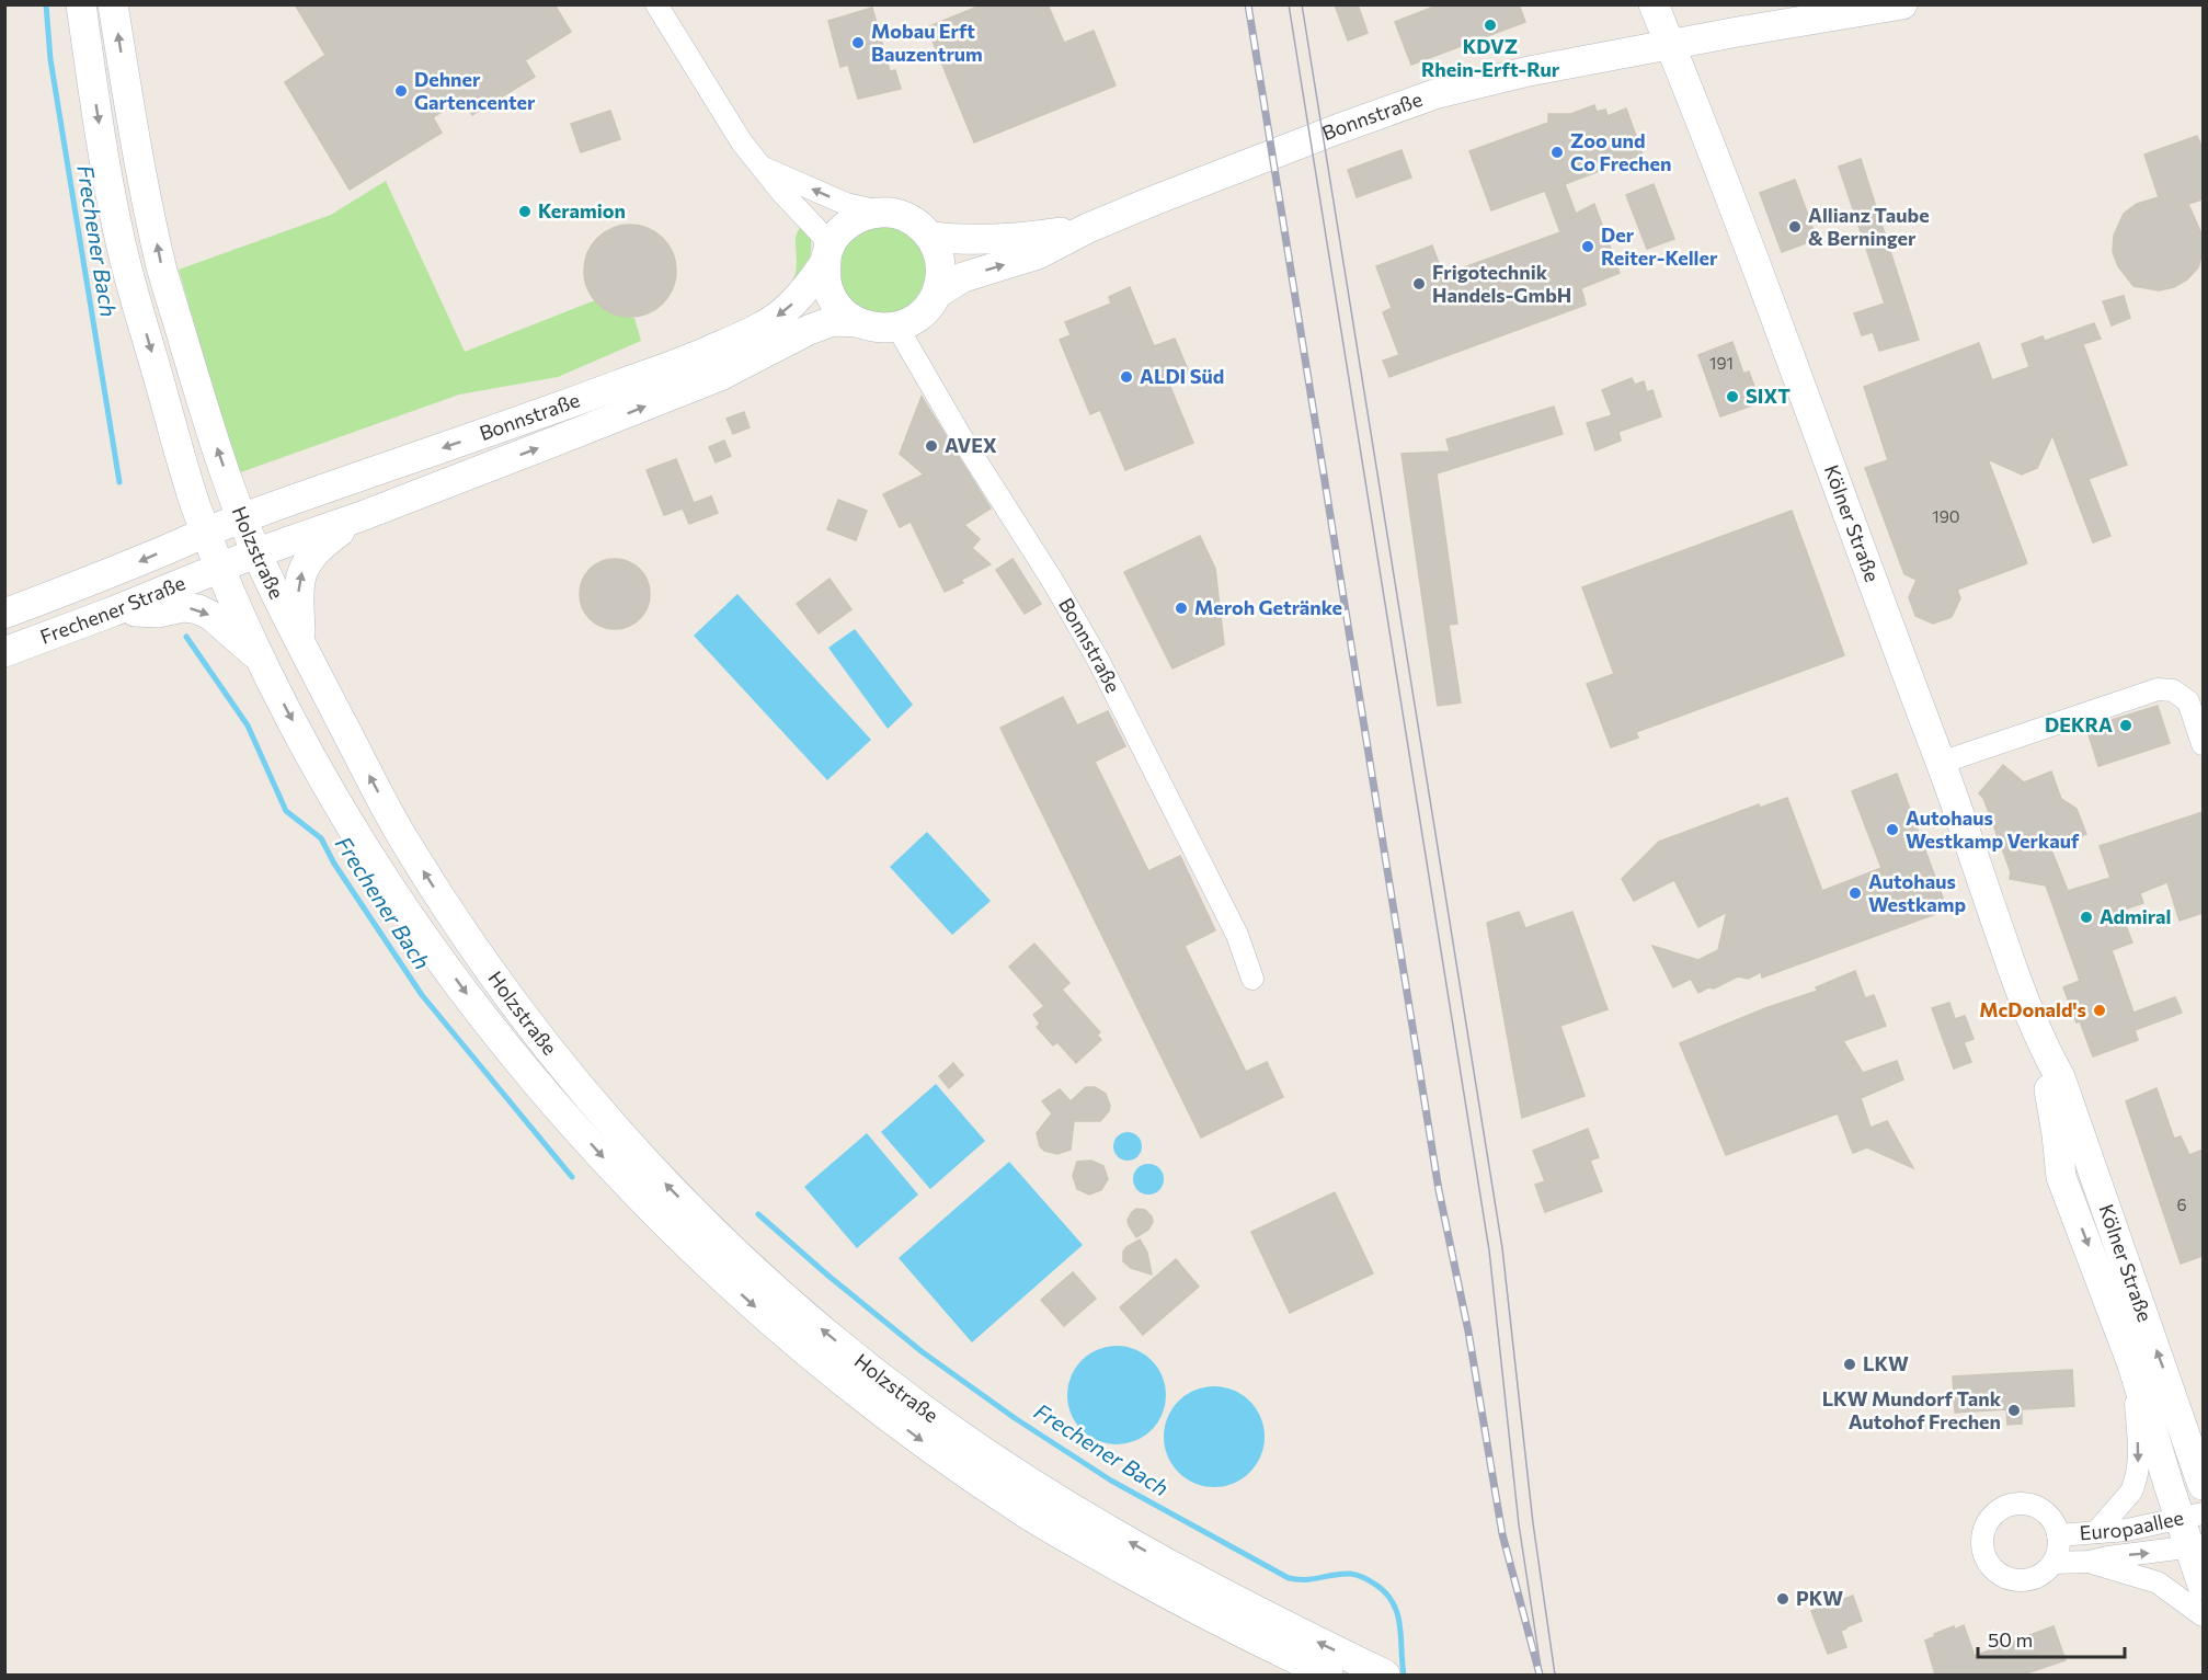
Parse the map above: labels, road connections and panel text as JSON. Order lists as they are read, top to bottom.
{
  "streets": {
    "main road": [
      "Bonnstraße",
      "Kölner Straße",
      "Holzstraße",
      "Frechener Straße"
    ],
    "street": ["Europaallee"]
  },
  "crossings": [
    ["Bonnstraße", "Kölner Straße"],
    ["Bonnstraße", "Holzstraße"],
    ["Bonnstraße", "Frechener Straße"],
    ["Kölner Straße", "Europaallee"],
    ["Holzstraße", "Frechener Straße"]
  ],
  "water": ["Frechener Bach"],
  "places": [
    "KDVZ Rhein-Erft-Rur",
    "Mobau Erft Bauzentrum",
    "Dehner Gartencenter",
    "Zoo und Co Frechen",
    "Keramion",
    "Allianz Taube & Berninger",
    "Der Reiter-Keller",
    "Frigotechnik Handels-GmbH",
    "ALDI Süd",
    "SIXT",
    "AVEX",
    "Meroh Getränke",
    "DEKRA",
    "Autohaus Westkamp Verkauf",
    "Autohaus Westkamp",
    "Admiral",
    "McDonald's",
    "LKW",
    "LKW Mundorf Tank Autohof Frechen",
    "PKW"
  ],
  "house_numbers": ["191", "190", "6"],
  "scale_bar": "50 m"
}
